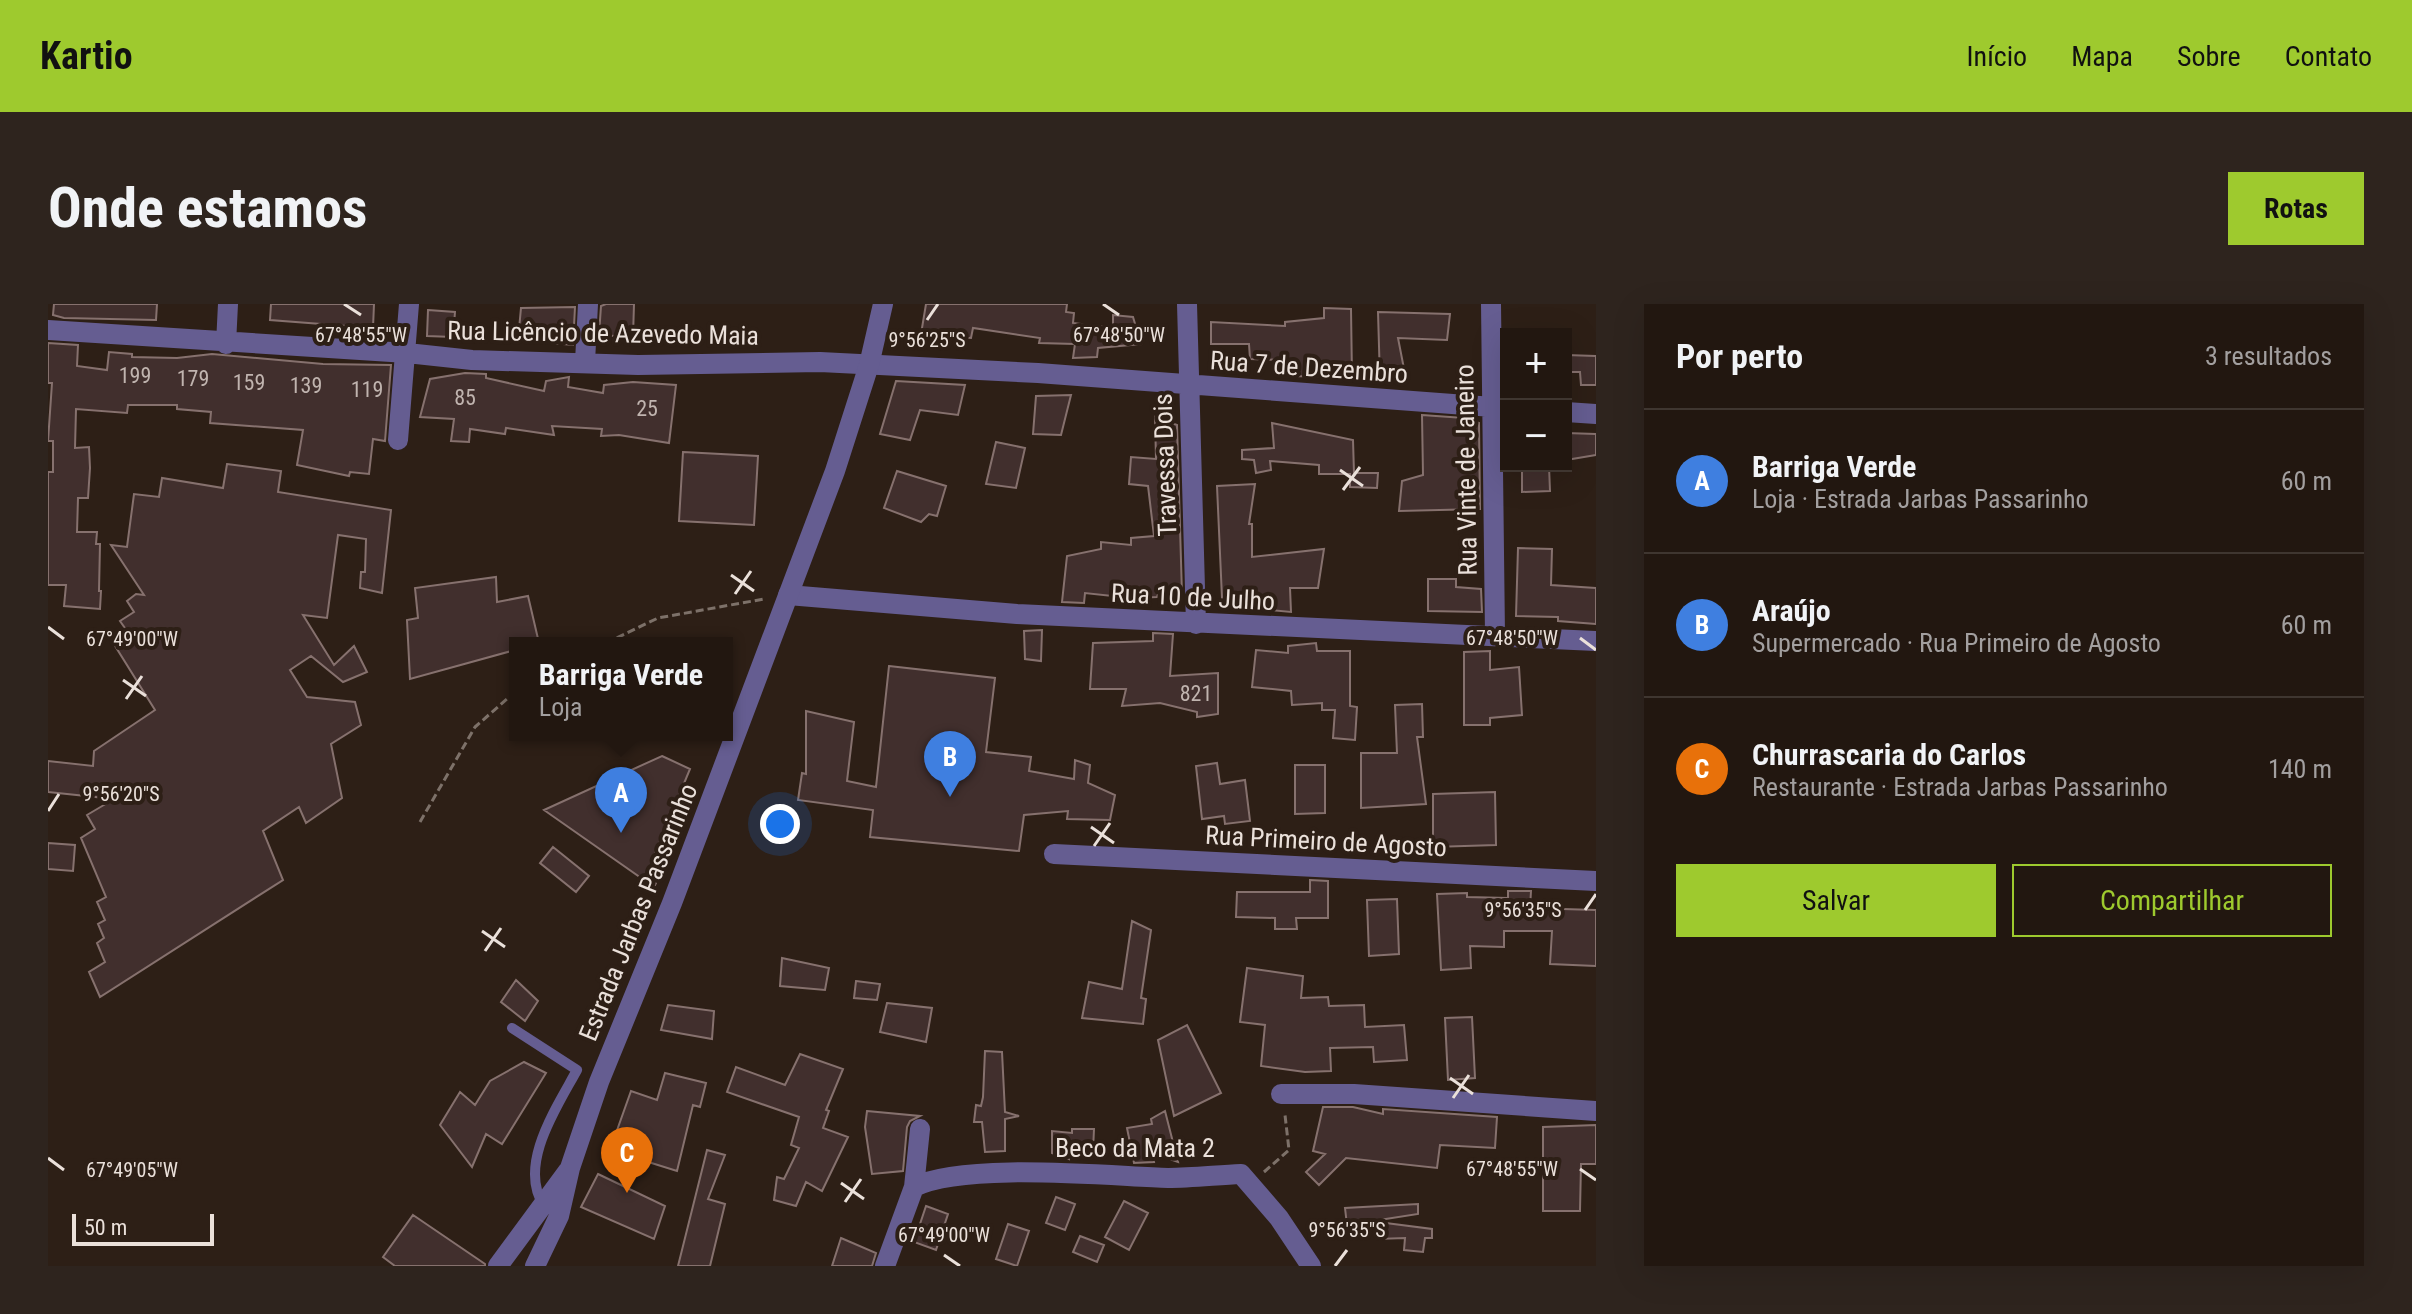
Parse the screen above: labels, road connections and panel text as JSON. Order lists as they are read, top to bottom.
{
  "streets": {
    "street": [
      "Rua Licêncio de Azevedo Maia",
      "Rua 7 de Dezembro",
      "Travessa Dois",
      "Rua Vinte de Janeiro",
      "Rua 10 de Julho",
      "Rua Primeiro de Agosto",
      "Estrada Jarbas Passarinho",
      "Beco da Mata 2"
    ]
  },
  "crossings": [
    ["Rua Licêncio de Azevedo Maia", "Rua 7 de Dezembro"],
    ["Rua Licêncio de Azevedo Maia", "Estrada Jarbas Passarinho"],
    ["Rua 7 de Dezembro", "Travessa Dois"],
    ["Rua 7 de Dezembro", "Rua Vinte de Janeiro"],
    ["Rua 7 de Dezembro", "Estrada Jarbas Passarinho"],
    ["Travessa Dois", "Rua 10 de Julho"],
    ["Rua Vinte de Janeiro", "Rua 10 de Julho"],
    ["Rua 10 de Julho", "Estrada Jarbas Passarinho"]
  ],
  "house_numbers": [
    "199",
    "179",
    "159",
    "139",
    "119",
    "85",
    "25",
    "821"
  ],
  "scale_bar": "50 m",
  "page": {
    "header": "Kartio",
    "nav": [
      "Início",
      "Mapa",
      "Sobre",
      "Contato"
    ],
    "buttons": [
      "Rotas",
      ["Salvar", "Compartilhar"]
    ],
    "title": "Onde estamos",
    "heading": ["Por perto", "3 resultados"],
    "map_buttons": ["+", "−"],
    "list": [
      {
        "mark": "A",
        "name": "Barriga Verde",
        "note": "Loja · Estrada Jarbas Passarinho",
        "value": "60 m"
      },
      {
        "mark": "B",
        "name": "Araújo",
        "note": "Supermercado · Rua Primeiro de Agosto",
        "value": "60 m"
      },
      {
        "mark": "C",
        "name": "Churrascaria do Carlos",
        "note": "Restaurante · Estrada Jarbas Passarinho",
        "value": "140 m"
      }
    ],
    "popup": ["Barriga Verde", "Loja"],
    "pins": ["B", "A", "C"],
    "scale": "50 m"
  },
  "coordinates": [
    "67°48'55\"W",
    "67°48'50\"W",
    "9°56'25\"S",
    "67°49'00\"W",
    "9°56'20\"S",
    "9°56'35\"S",
    "67°49'05\"W"
  ]
}
